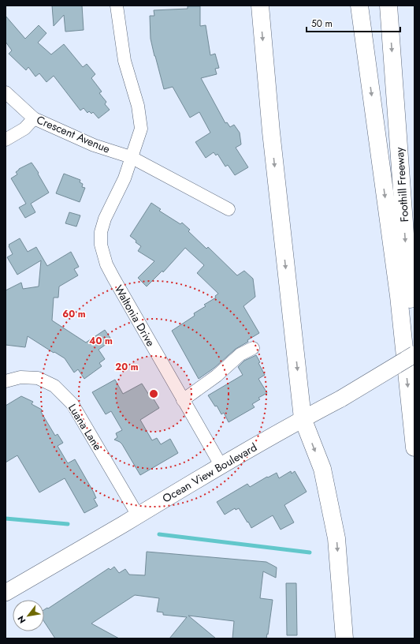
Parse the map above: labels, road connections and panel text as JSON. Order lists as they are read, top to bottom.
{
  "streets": {
    "highway": ["Foothill Freeway"],
    "main road": ["Ocean View Boulevard"],
    "street": ["Crescent Avenue", "Waltonia Drive", "Luana Lane"]
  },
  "crossings": [
    ["Crescent Avenue", "Waltonia Drive"],
    ["Waltonia Drive", "Ocean View Boulevard"],
    ["Luana Lane", "Ocean View Boulevard"]
  ],
  "scale_bar": "50 m",
  "north": "bottom left",
  "rings": ["60 m", "40 m", "20 m"]
}
